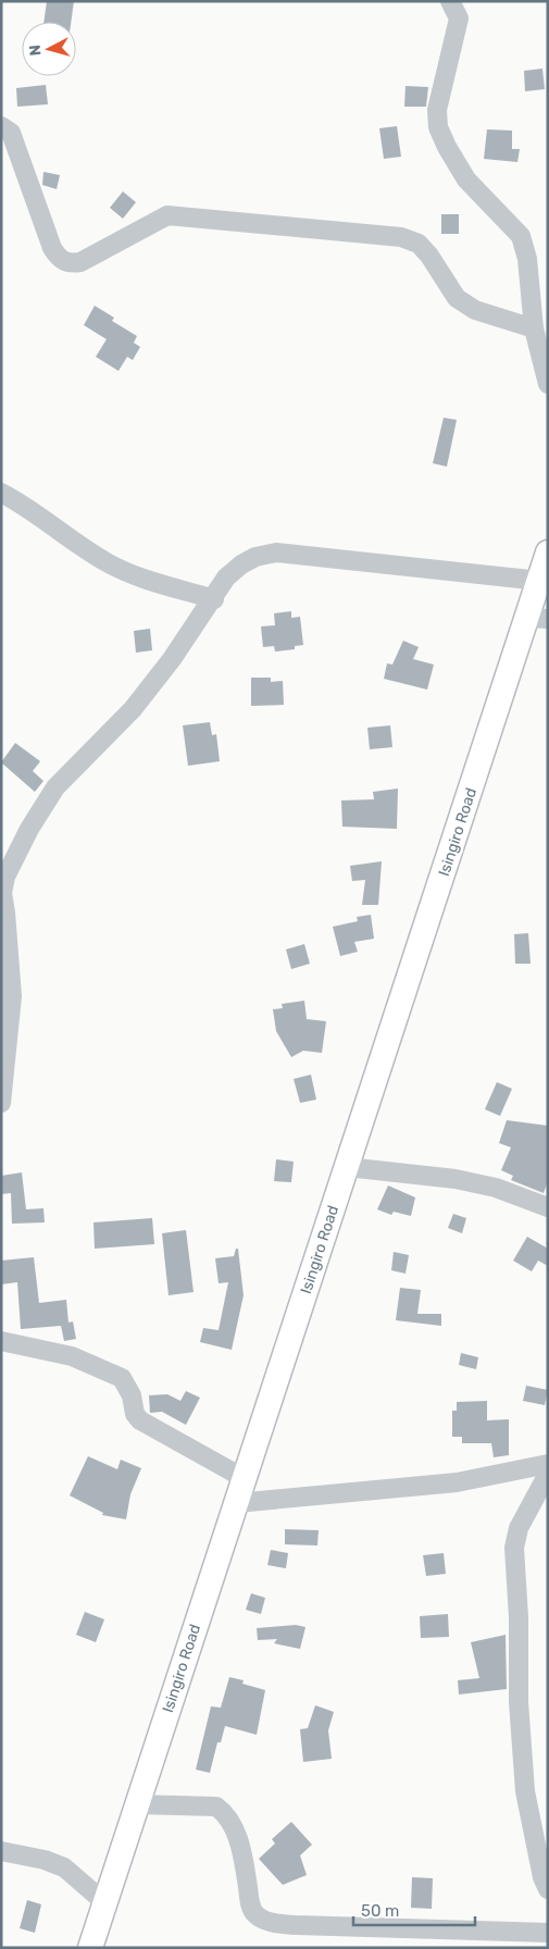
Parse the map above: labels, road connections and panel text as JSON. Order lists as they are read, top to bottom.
{
  "streets": {
    "main road": ["Isingiro Road"]
  },
  "scale_bar": "50 m",
  "north": "left"
}
